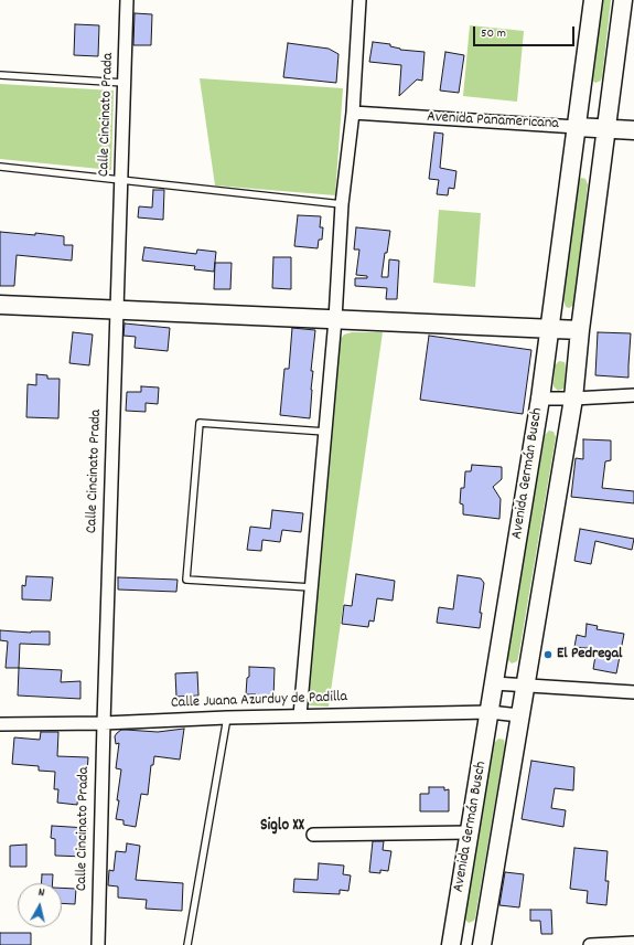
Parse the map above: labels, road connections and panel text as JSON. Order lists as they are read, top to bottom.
{
  "streets": {
    "main road": ["Avenida Panamericana", "Avenida Germán Busch"],
    "street": ["Calle Cincinato Prada", "Calle Juana Azurduy de Padilla"]
  },
  "crossings": [
    ["Calle Cincinato Prada", "Calle Juana Azurduy de Padilla"],
    ["Avenida Panamericana", "Avenida Germán Busch"],
    ["Avenida Germán Busch", "Calle Juana Azurduy de Padilla"]
  ],
  "districts": ["Siglo XX"],
  "places": ["El Pedregal"],
  "scale_bar": "50 m",
  "north": "top"
}
